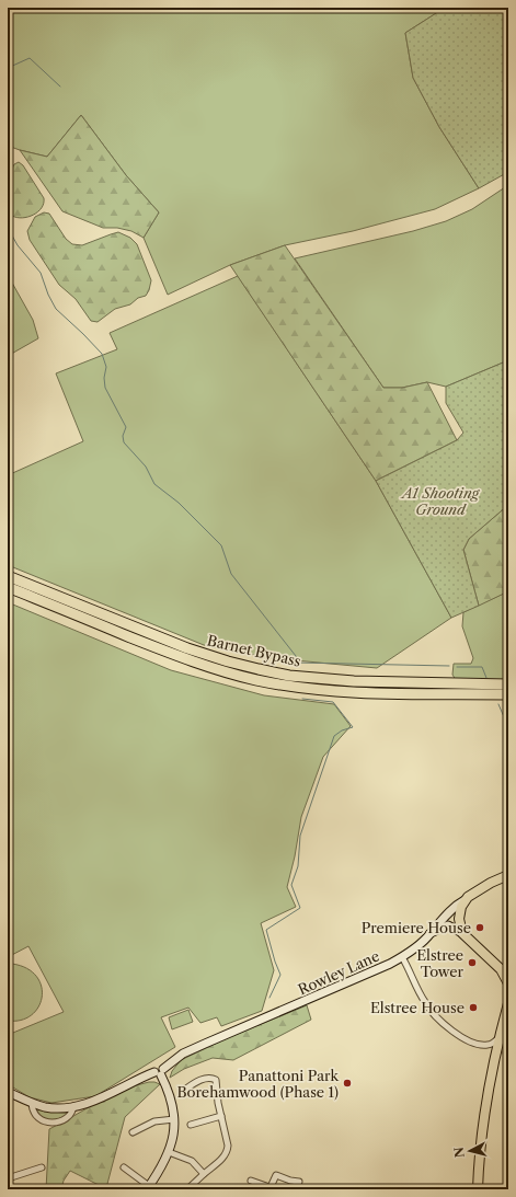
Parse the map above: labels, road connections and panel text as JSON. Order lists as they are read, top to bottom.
{
  "streets": {
    "highway": ["Barnet Bypass"],
    "main road": ["Rowley Lane"]
  },
  "parks": ["A1 Shooting Ground"],
  "places": [
    "Premiere House",
    "Elstree Tower",
    "Elstree House",
    "Panattoni Park Borehamwood (Phase 1)"
  ],
  "north": "left"
}
